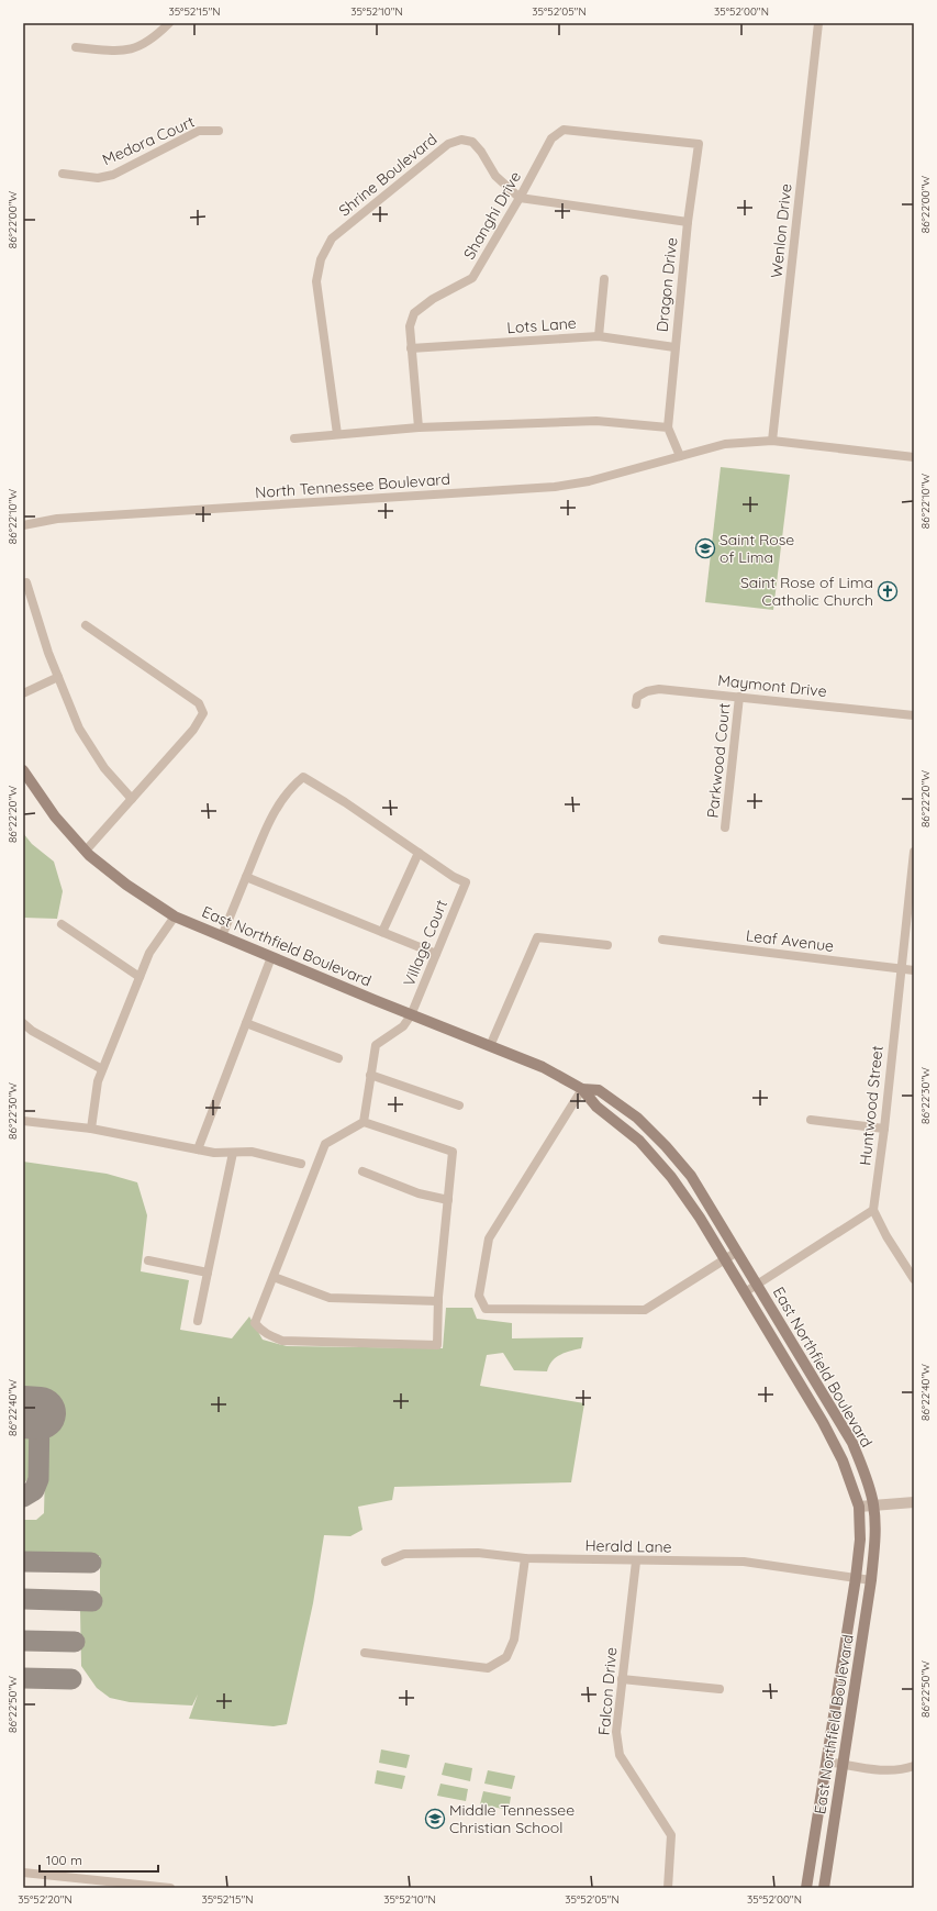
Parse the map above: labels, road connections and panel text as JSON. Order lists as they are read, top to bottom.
{
  "streets": {
    "main road": ["East Northfield Boulevard"],
    "street": [
      "Medora Court",
      "Shrine Boulevard",
      "Shanghi Drive",
      "Wenlon Drive",
      "Dragon Drive",
      "Lots Lane",
      "North Tennessee Boulevard",
      "Maymont Drive",
      "Parkwood Court",
      "Leaf Avenue",
      "Village Court",
      "Huntwood Street",
      "Herald Lane",
      "Falcon Drive"
    ]
  },
  "crossings": [
    ["Shrine Boulevard", "Shanghi Drive"],
    ["Shanghi Drive", "Dragon Drive"],
    ["Shanghi Drive", "Lots Lane"],
    ["Wenlon Drive", "North Tennessee Boulevard"],
    ["Dragon Drive", "Lots Lane"],
    ["Maymont Drive", "Parkwood Court"],
    ["Leaf Avenue", "Huntwood Street"],
    ["Village Court", "East Northfield Boulevard"],
    ["East Northfield Boulevard", "Herald Lane"],
    ["Herald Lane", "Falcon Drive"]
  ],
  "places": {
    "school or university": ["Saint Rose of Lima", "Middle Tennessee Christian School"],
    "church": ["Saint Rose of Lima Catholic Church"]
  },
  "scale_bar": "100 m",
  "coordinates": [
    "35°52'15\"N",
    "35°52'10\"N",
    "35°52'05\"N",
    "35°52'00\"N",
    "86°22'00\"W",
    "86°22'10\"W",
    "86°22'20\"W",
    "86°22'30\"W",
    "86°22'40\"W",
    "86°22'50\"W",
    "35°52'20\"N"
  ]
}
